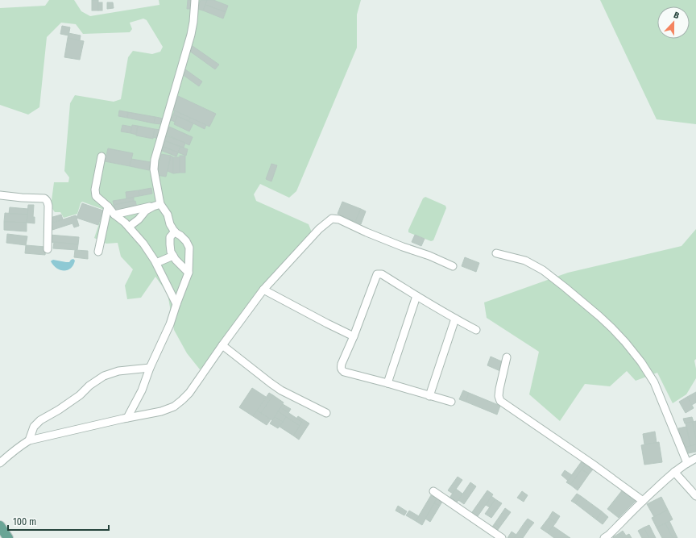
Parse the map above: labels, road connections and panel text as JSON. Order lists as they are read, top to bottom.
{
  "scale_bar": "100 m",
  "north": "top"
}
